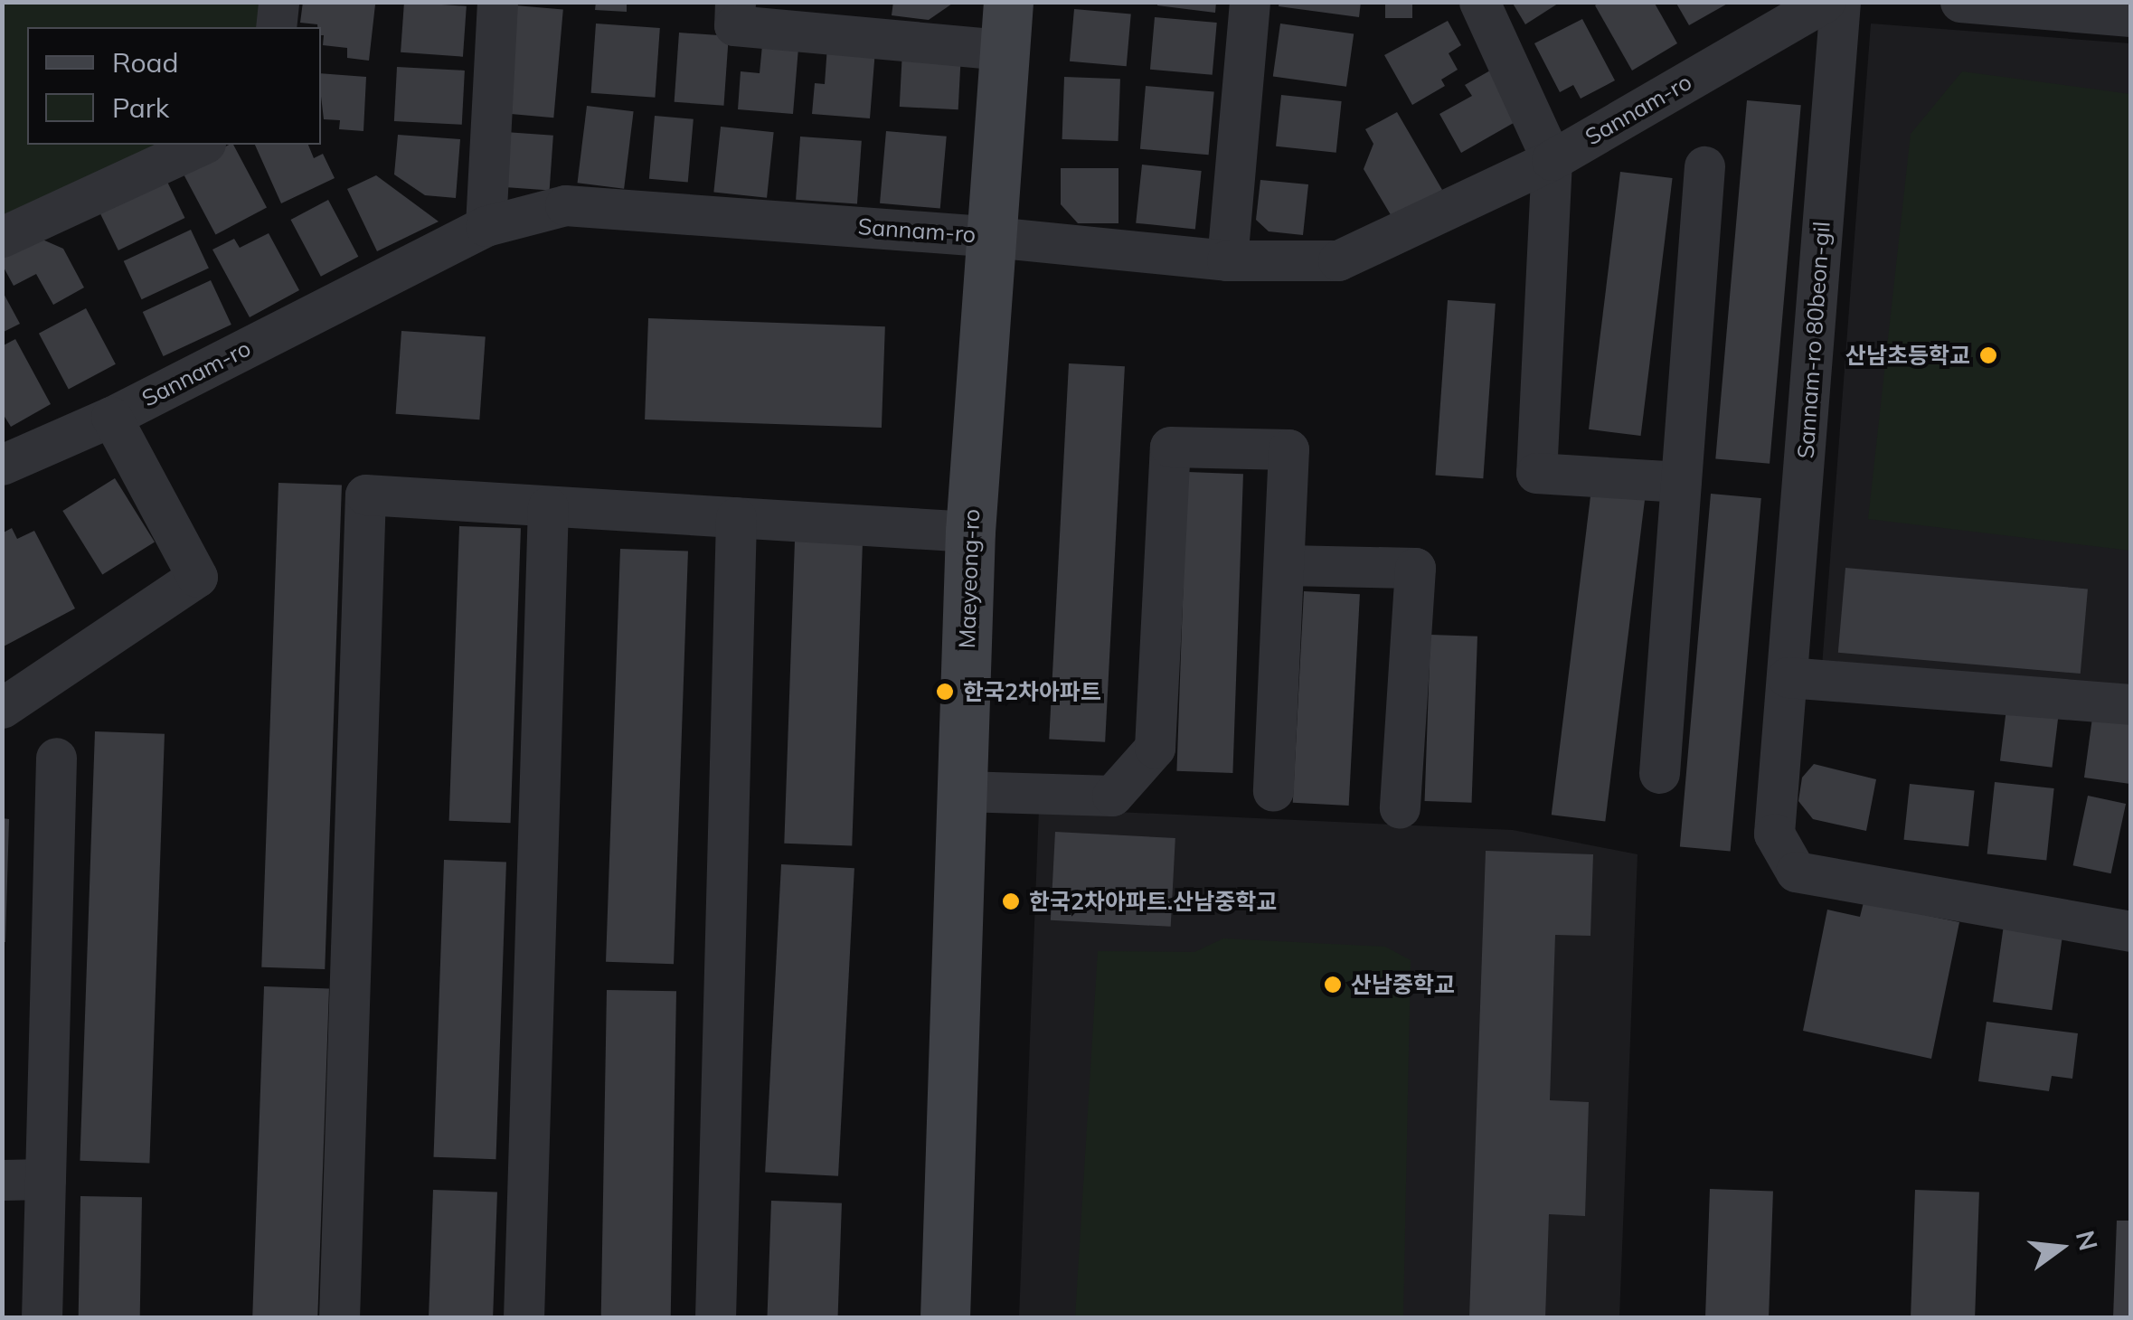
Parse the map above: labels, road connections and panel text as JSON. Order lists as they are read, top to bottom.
{
  "streets": {
    "street": ["Sannam-ro", "Sannam-ro 80beon-gil", "Maeyeong-ro"]
  },
  "crossings": [
    ["Sannam-ro", "Maeyeong-ro"]
  ],
  "places": [
    "산남초등학교",
    "한국2차아파트",
    "한국2차아파트.산남중학교",
    "산남중학교"
  ],
  "legend": ["Road", "Park"],
  "north": "right"
}
